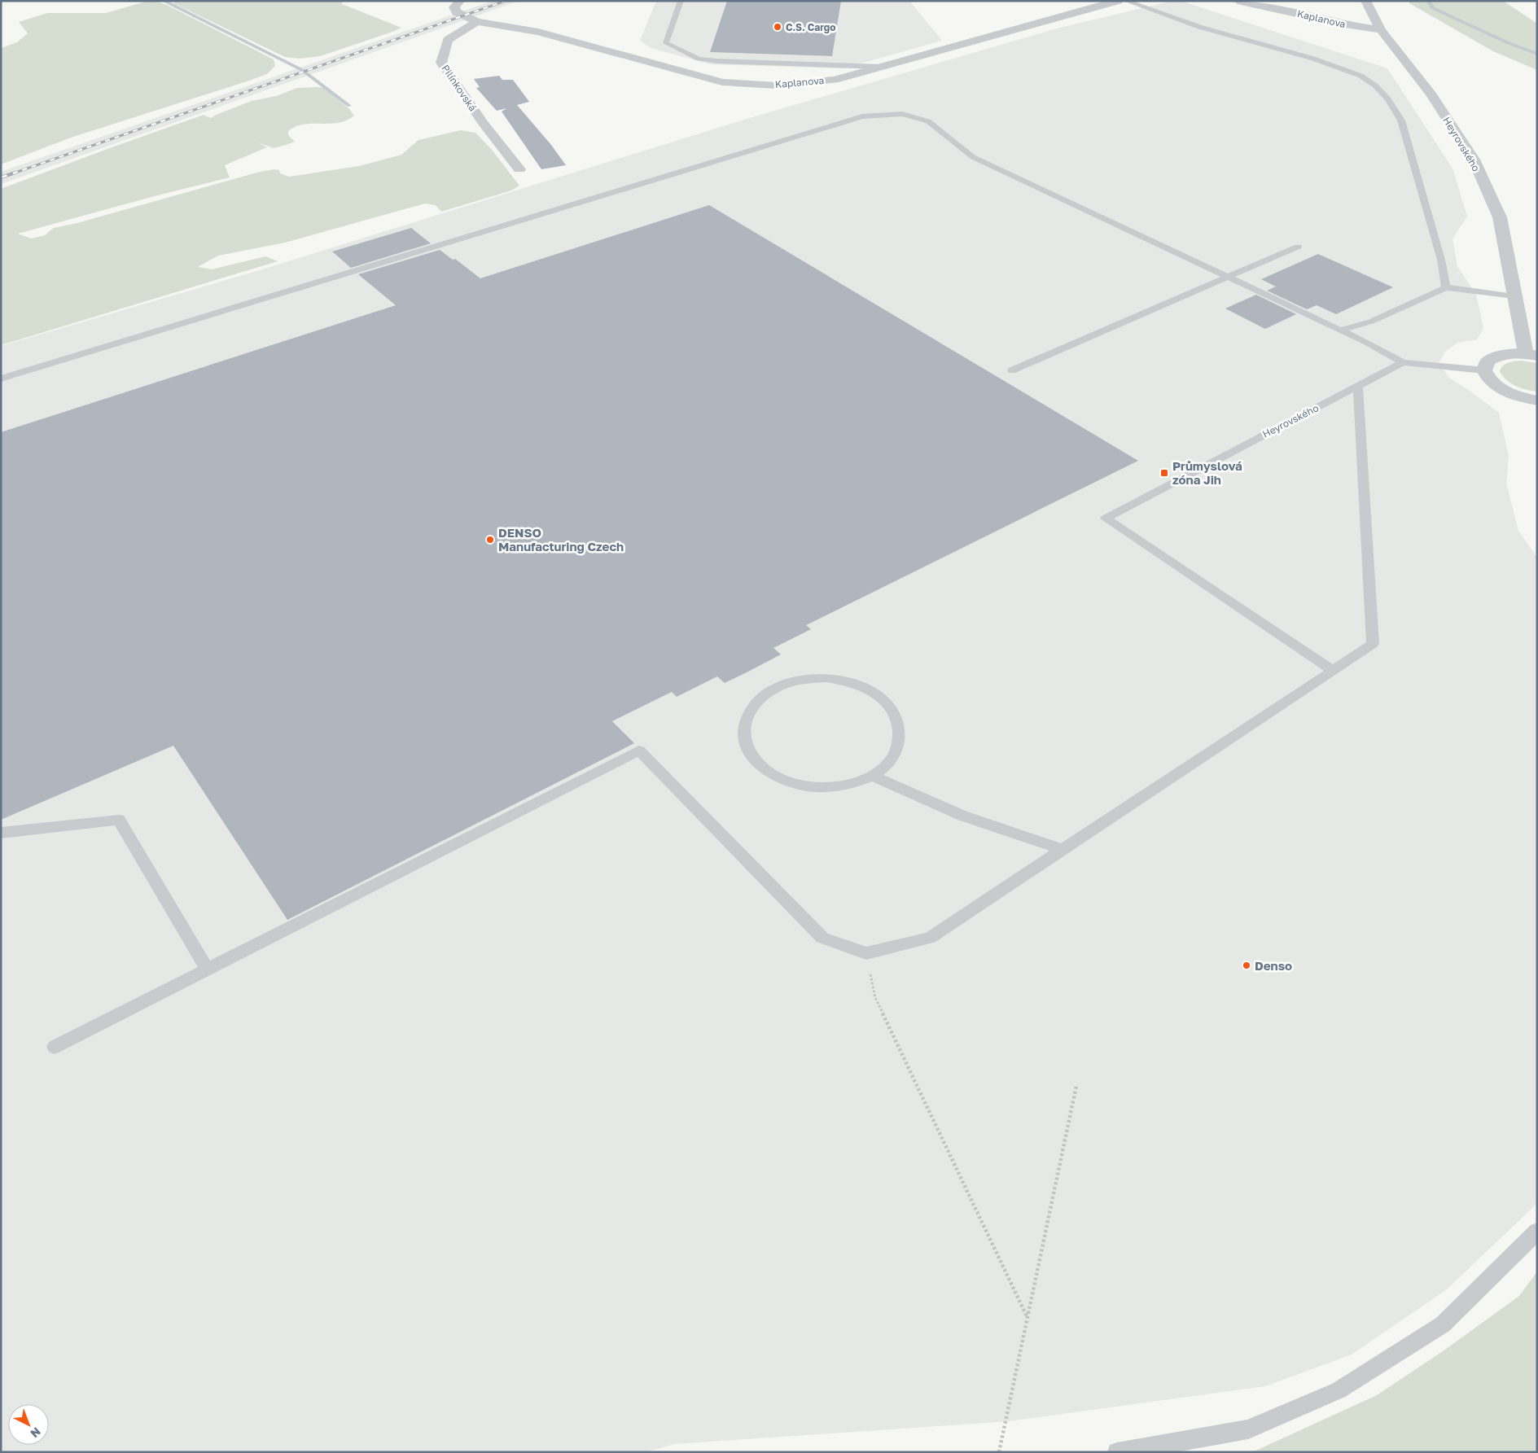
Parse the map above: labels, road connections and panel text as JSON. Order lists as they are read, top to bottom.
{
  "streets": {
    "street": ["Kaplanova", "Pilínkovská", "Heyrovského"]
  },
  "crossings": [
    ["Kaplanova", "Pilínkovská"],
    ["Kaplanova", "Heyrovského"]
  ],
  "places": {
    "other": ["C.S. Cargo", "DENSO Manufacturing Czech", "Denso"],
    "transit": ["Průmyslová zóna Jih"]
  },
  "north": "bottom right"
}
